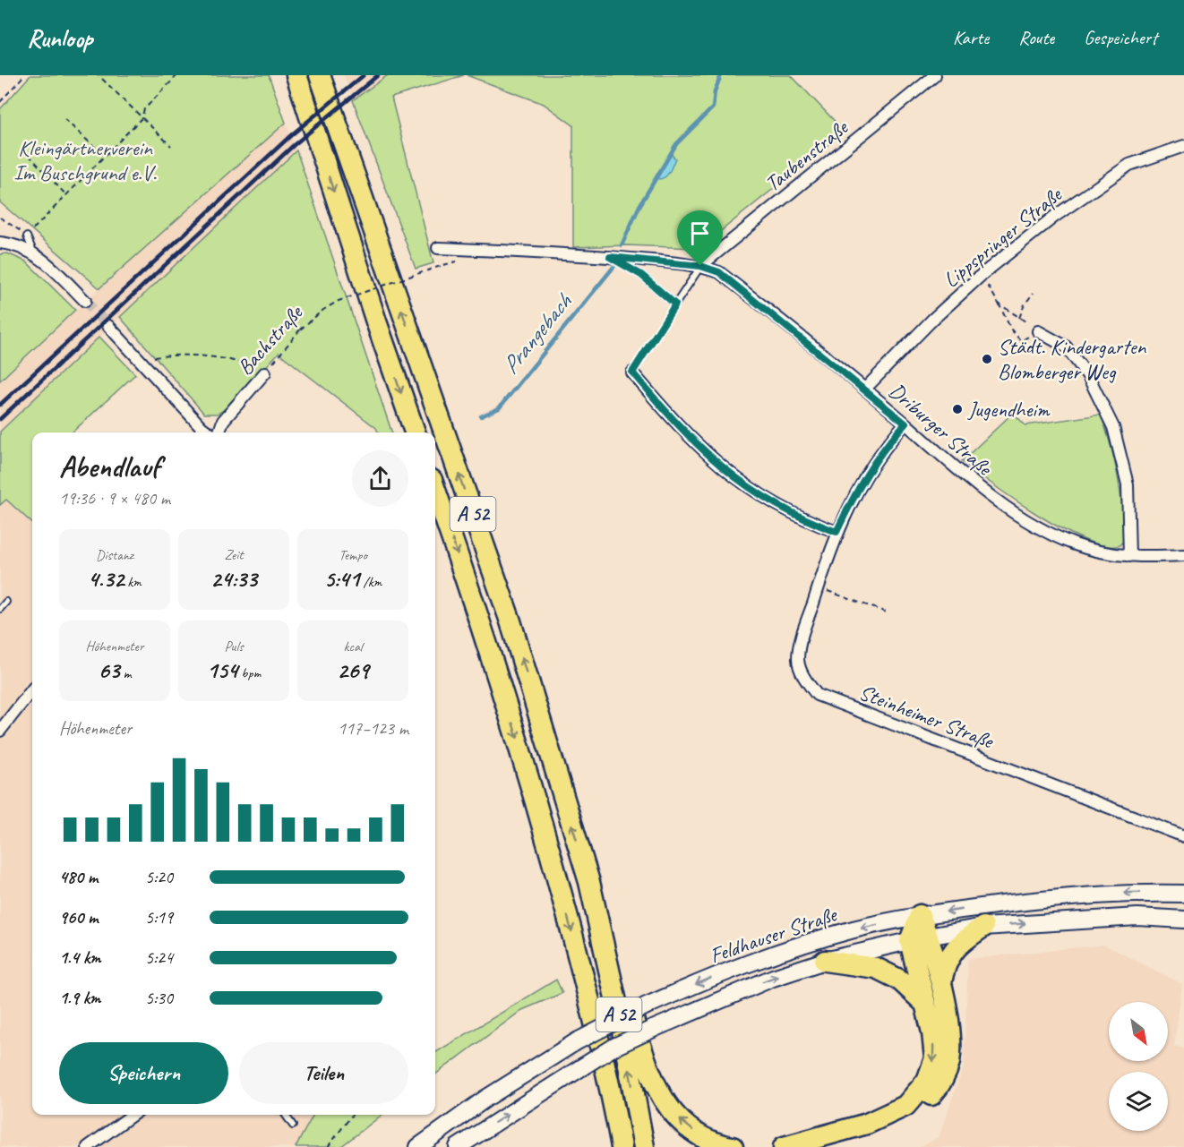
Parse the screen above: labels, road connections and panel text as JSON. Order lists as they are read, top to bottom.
{
  "streets": {
    "highway": ["A 52"],
    "main road": ["Feldhauser Straße"],
    "street": [
      "Taubenstraße",
      "Lippspringer Straße",
      "Bachstraße",
      "Driburger Straße",
      "Steinheimer Straße"
    ]
  },
  "crossings": [
    ["Taubenstraße", "Driburger Straße"],
    ["Lippspringer Straße", "Driburger Straße"],
    ["Driburger Straße", "Steinheimer Straße"]
  ],
  "water": ["Prangebach"],
  "parks": ["Kleingärtnerverein Im Buschgrund e.V."],
  "places": ["Städt. Kindergarten Blomberger Weg", "Jugendheim"],
  "north": "bottom right",
  "page": {
    "header": "Runloop",
    "nav": ["Karte", "Route", "Gespeichert"],
    "heading": ["Abendlauf", "19:36 · 9 × 480 m"],
    "stats": [
      ["Distanz", "4.32 km"],
      ["Zeit", "24:33"],
      ["Tempo", "5:41 /km"],
      ["Höhenmeter", "63 m"],
      ["Puls", "154 bpm"],
      ["kcal", "269"]
    ],
    "chart": ["Höhenmeter", "117–123 m"],
    "list": [
      {
        "name": "480 m",
        "note": "5:20"
      },
      {
        "name": "960 m",
        "note": "5:19"
      },
      {
        "name": "1.4 km",
        "note": "5:24"
      },
      {
        "name": "1.9 km",
        "note": "5:30"
      }
    ],
    "buttons": ["Speichern", "Teilen"]
  }
}
